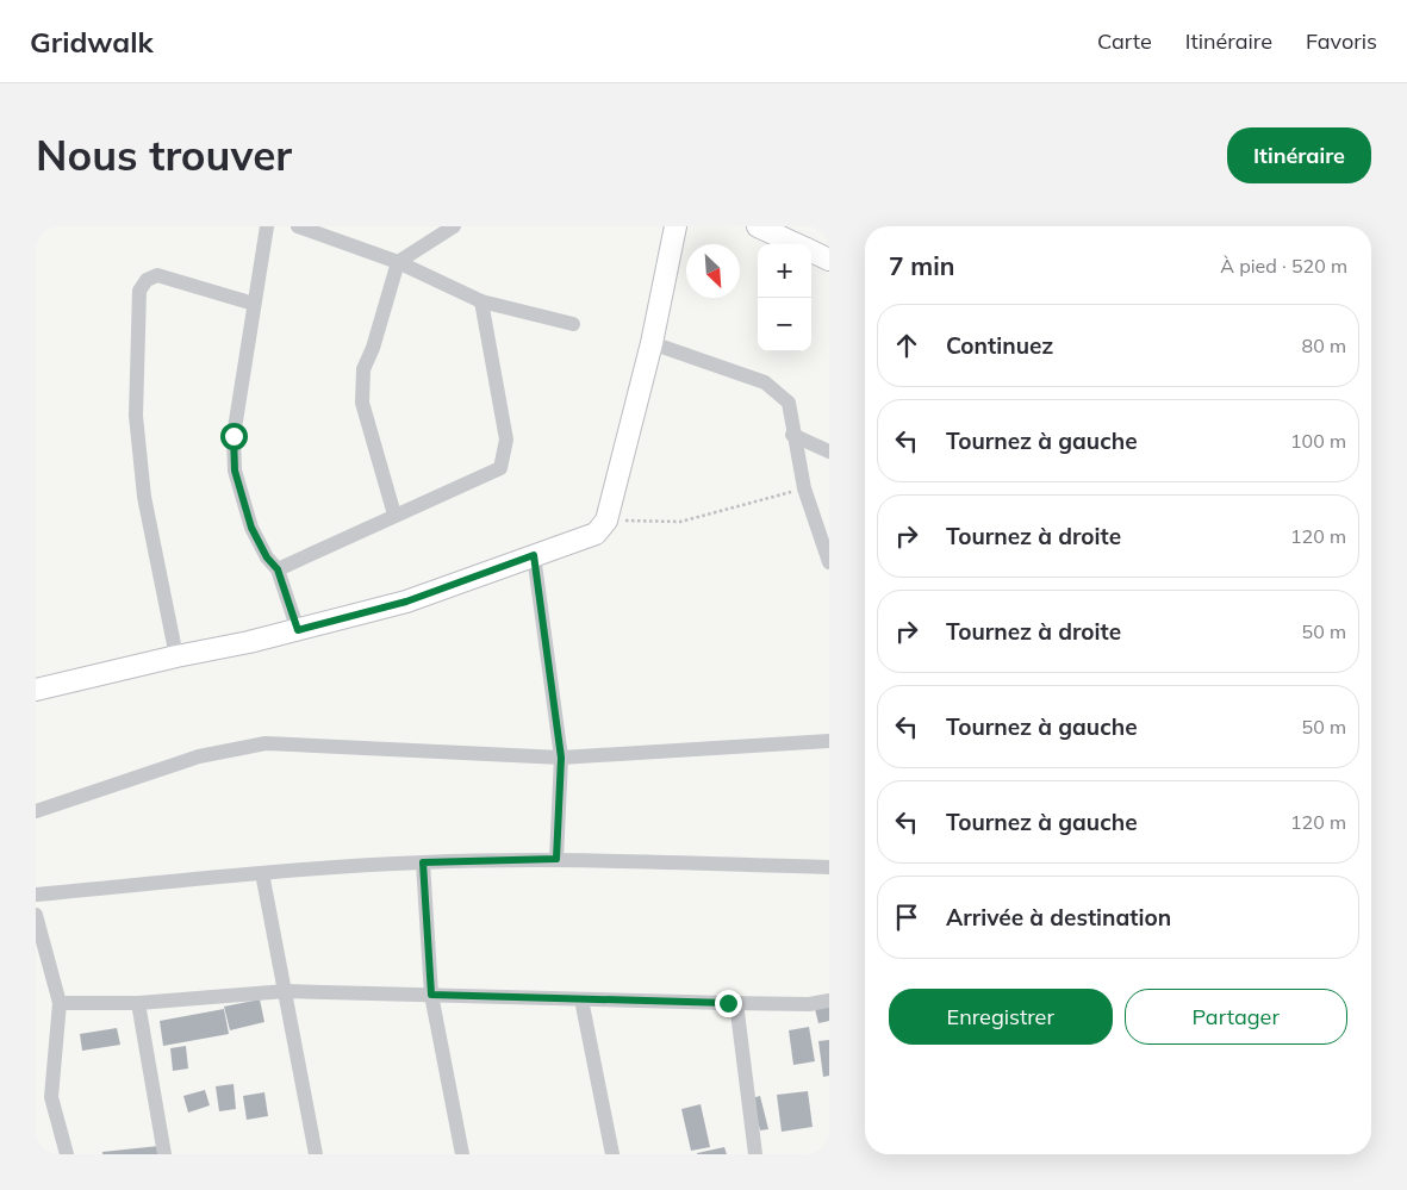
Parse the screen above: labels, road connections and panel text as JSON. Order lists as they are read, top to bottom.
{
  "north": "bottom right",
  "page": {
    "header": "Gridwalk",
    "nav": ["Carte", "Itinéraire", "Favoris"],
    "buttons": [
      "Itinéraire",
      ["Enregistrer", "Partager"]
    ],
    "title": "Nous trouver",
    "heading": ["7 min", "À pied · 520 m"],
    "map_buttons": ["+", "−"],
    "list": [
      ["Continuez", "80 m"],
      ["Tournez à gauche", "100 m"],
      ["Tournez à droite", "120 m"],
      ["Tournez à droite", "50 m"],
      ["Tournez à gauche", "50 m"],
      ["Tournez à gauche", "120 m"],
      "Arrivée à destination"
    ]
  }
}
